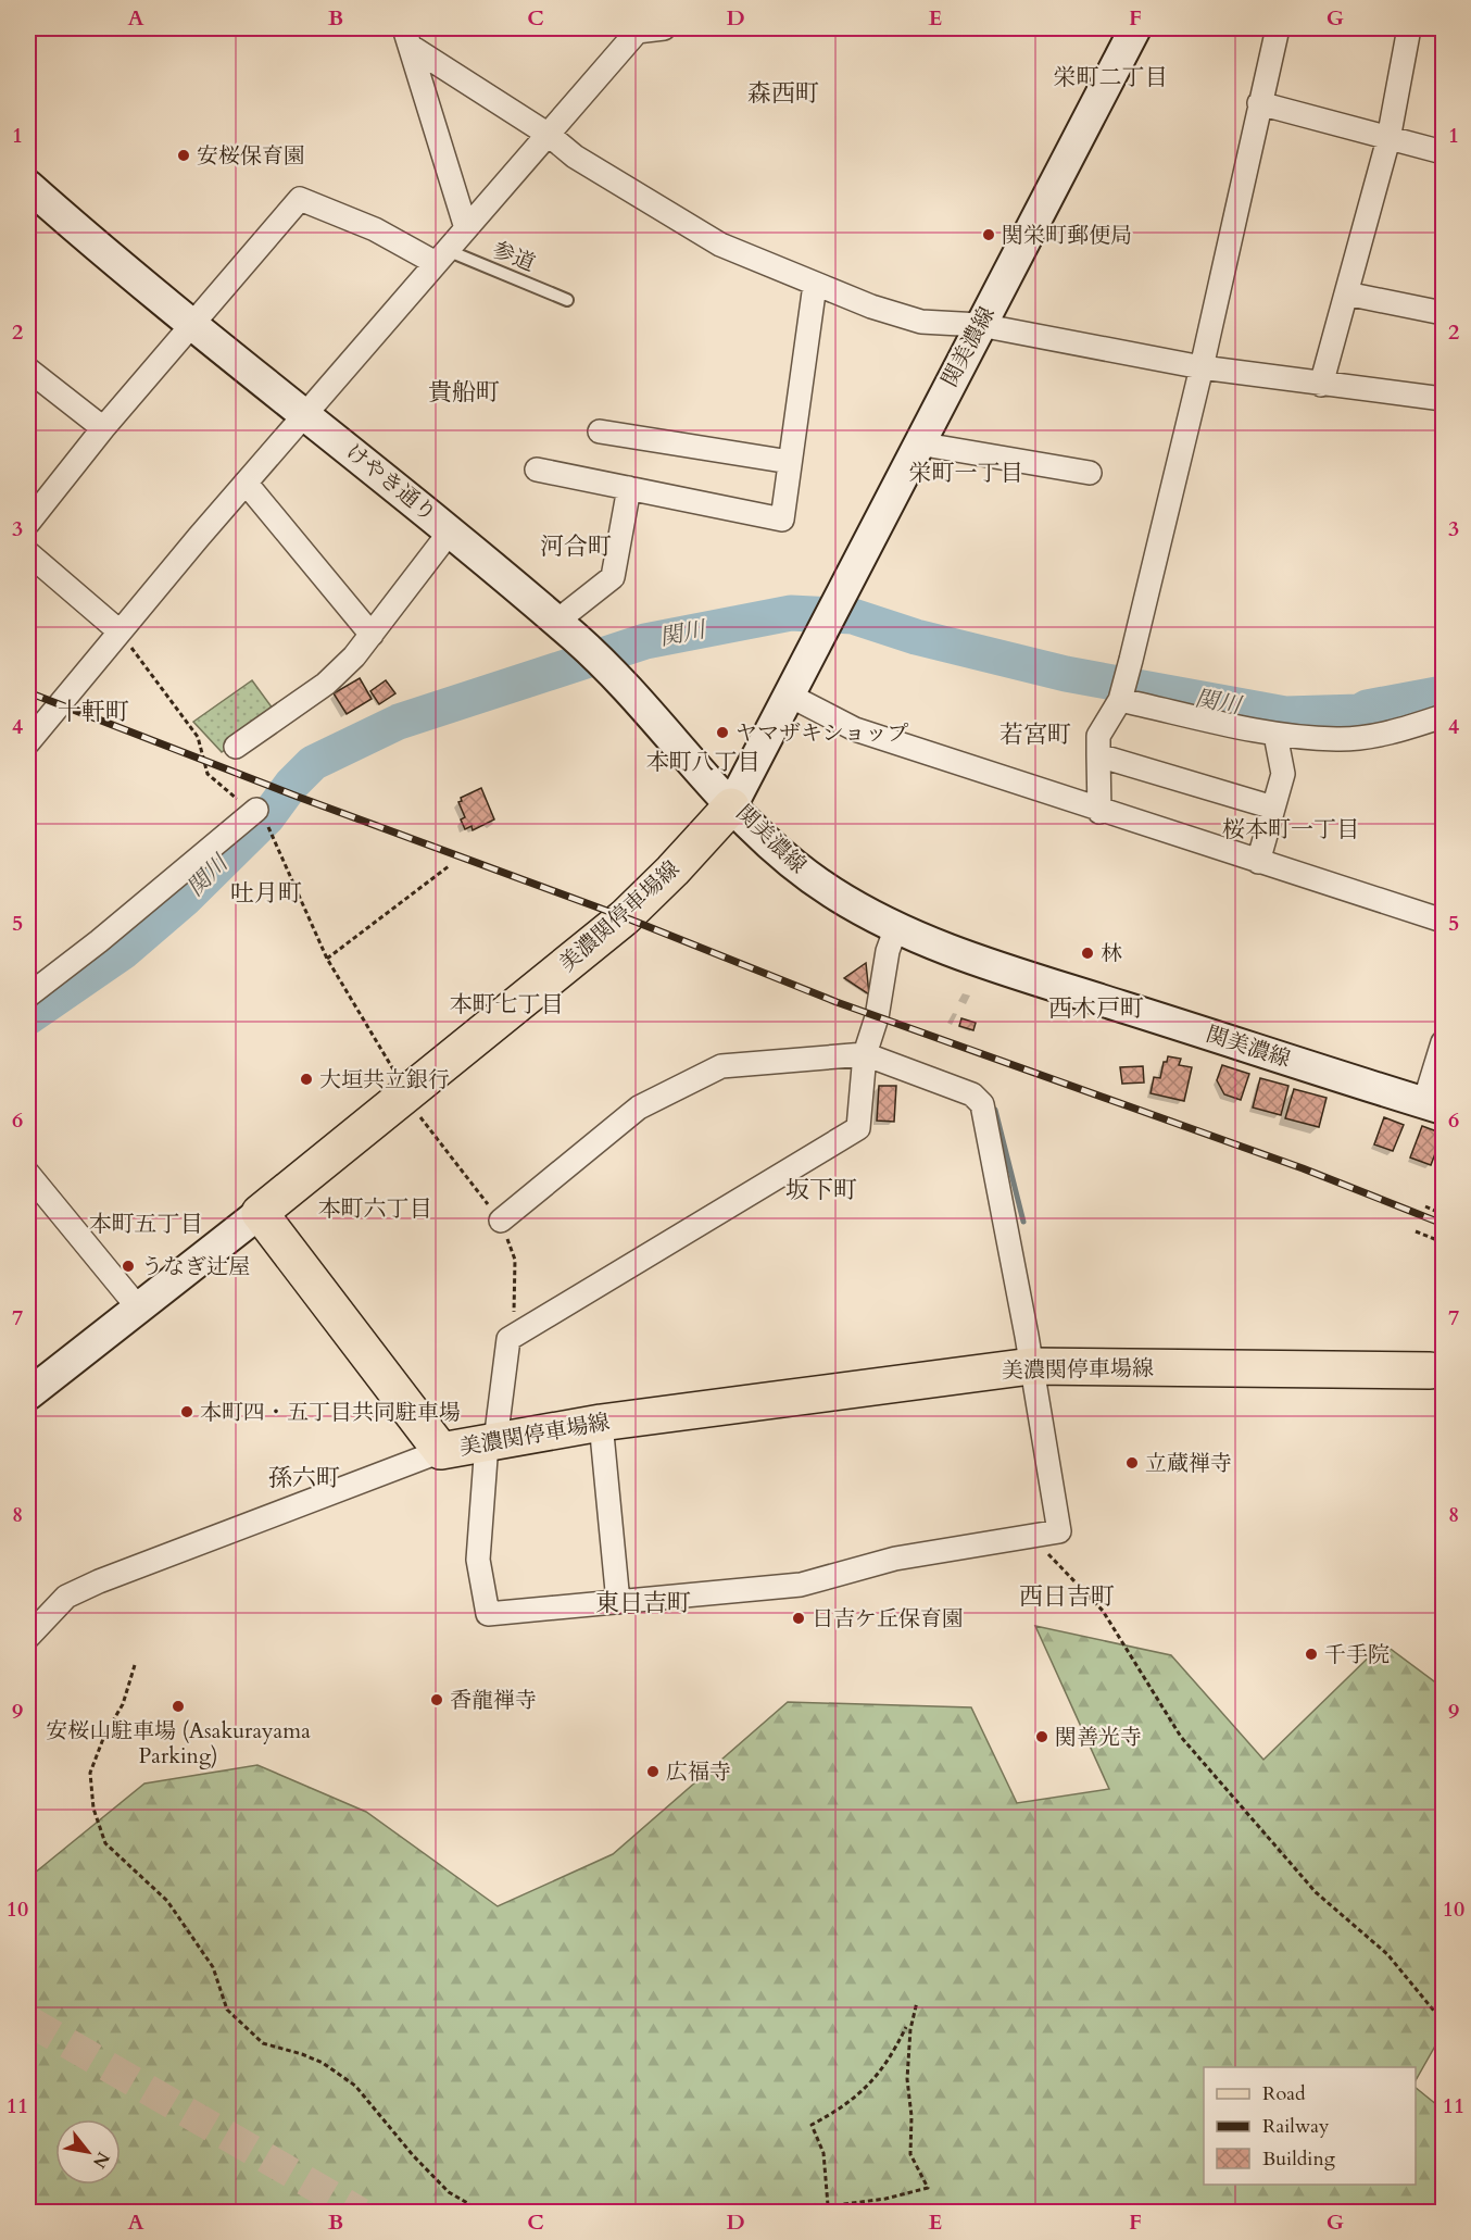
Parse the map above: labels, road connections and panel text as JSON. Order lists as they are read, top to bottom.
{
  "streets": {
    "main road": ["関美濃線", "けやき通り", "美濃関停車場線"],
    "lane": ["参道"]
  },
  "crossings": [
    ["関美濃線", "けやき通り"],
    ["関美濃線", "美濃関停車場線"],
    ["けやき通り", "美濃関停車場線"]
  ],
  "districts": [
    "栄町二丁目",
    "森西町",
    "貴船町",
    "栄町一丁目",
    "河合町",
    "十軒町",
    "若宮町",
    "本町八丁目",
    "桜本町一丁目",
    "吐月町",
    "本町七丁目",
    "西木戸町",
    "坂下町",
    "本町六丁目",
    "本町五丁目",
    "孫六町",
    "西日吉町",
    "東日吉町"
  ],
  "water": ["関川"],
  "places": [
    "安桜保育園",
    "関栄町郵便局",
    "ヤマザキショップ",
    "林",
    "大垣共立銀行",
    "うなぎ辻屋",
    "本町四・五丁目共同駐車場",
    "立蔵禅寺",
    "日吉ケ丘保育園",
    "千手院",
    "香龍禅寺",
    "安桜山駐車場 (Asakurayama Parking)",
    "関善光寺",
    "広福寺"
  ],
  "legend": ["Road", "Railway", "Building"],
  "north": "bottom right",
  "grid": {
    "columns": [
      "A",
      "B",
      "C",
      "D",
      "E",
      "F",
      "G"
    ],
    "rows": [
      "1",
      "2",
      "3",
      "4",
      "5",
      "6",
      "7",
      "8",
      "9",
      "10",
      "11"
    ]
  }
}
